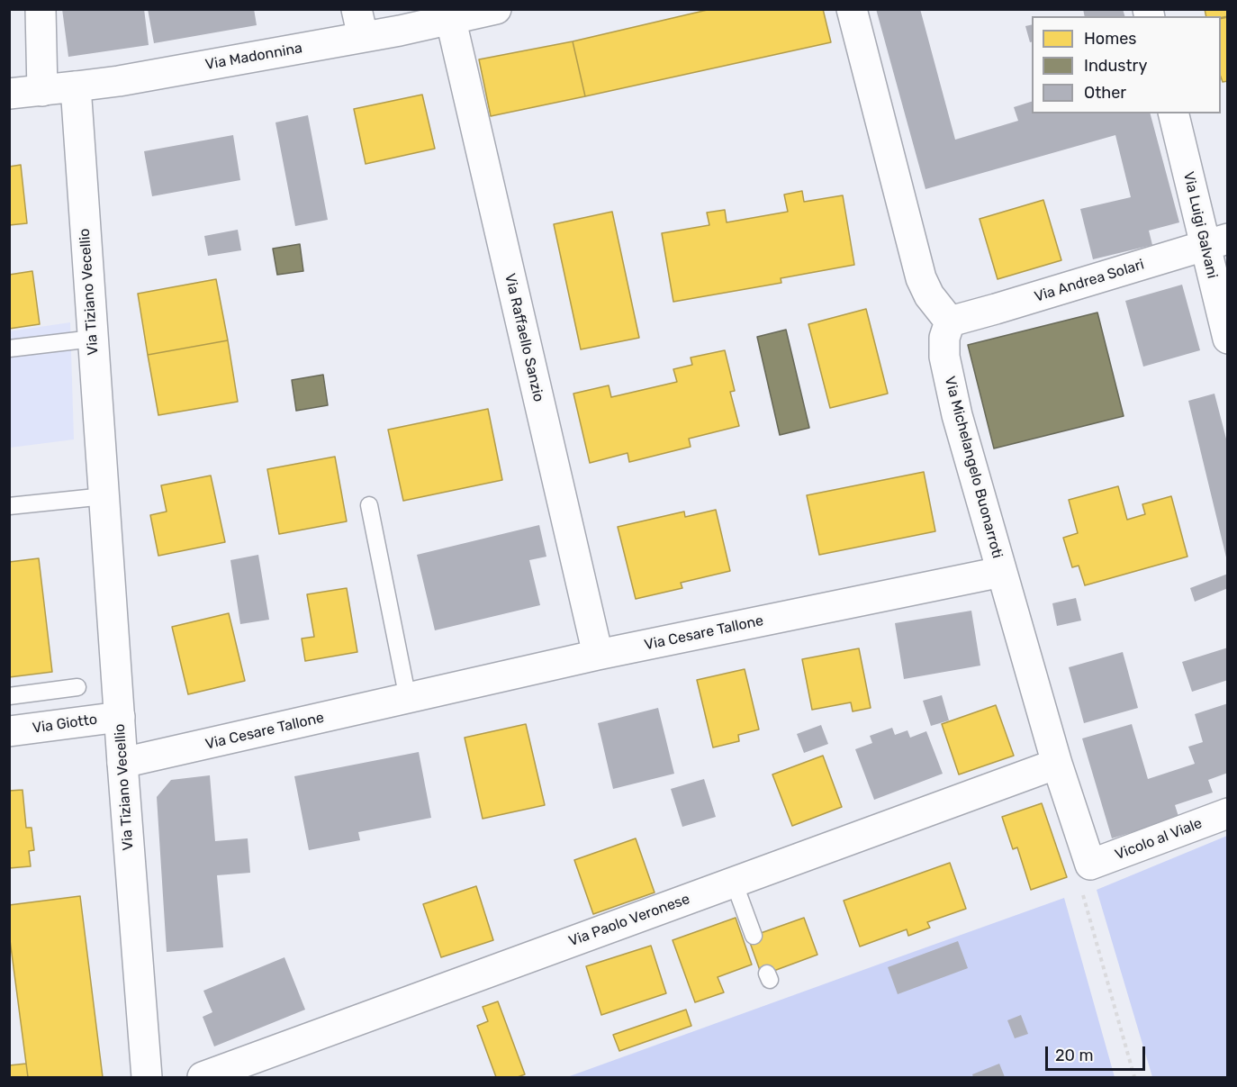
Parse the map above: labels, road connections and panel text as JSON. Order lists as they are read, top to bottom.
{
  "streets": {
    "street": [
      "Via Madonnina",
      "Via Luigi Galvani",
      "Via Andrea Solari",
      "Via Tiziano Vecellio",
      "Via Raffaello Sanzio",
      "Via Michelangelo Buonarroti",
      "Via Cesare Tallone",
      "Via Giotto",
      "Vicolo al Viale",
      "Via Paolo Veronese"
    ]
  },
  "crossings": [
    ["Via Madonnina", "Via Tiziano Vecellio"],
    ["Via Madonnina", "Via Raffaello Sanzio"],
    ["Via Luigi Galvani", "Via Andrea Solari"],
    ["Via Andrea Solari", "Via Michelangelo Buonarroti"],
    ["Via Tiziano Vecellio", "Via Cesare Tallone"],
    ["Via Tiziano Vecellio", "Via Giotto"],
    ["Via Raffaello Sanzio", "Via Cesare Tallone"],
    ["Via Michelangelo Buonarroti", "Via Cesare Tallone"],
    ["Via Michelangelo Buonarroti", "Vicolo al Viale"],
    ["Via Michelangelo Buonarroti", "Via Paolo Veronese"]
  ],
  "legend": ["Homes", "Industry", "Other"],
  "scale_bar": "20 m"
}
